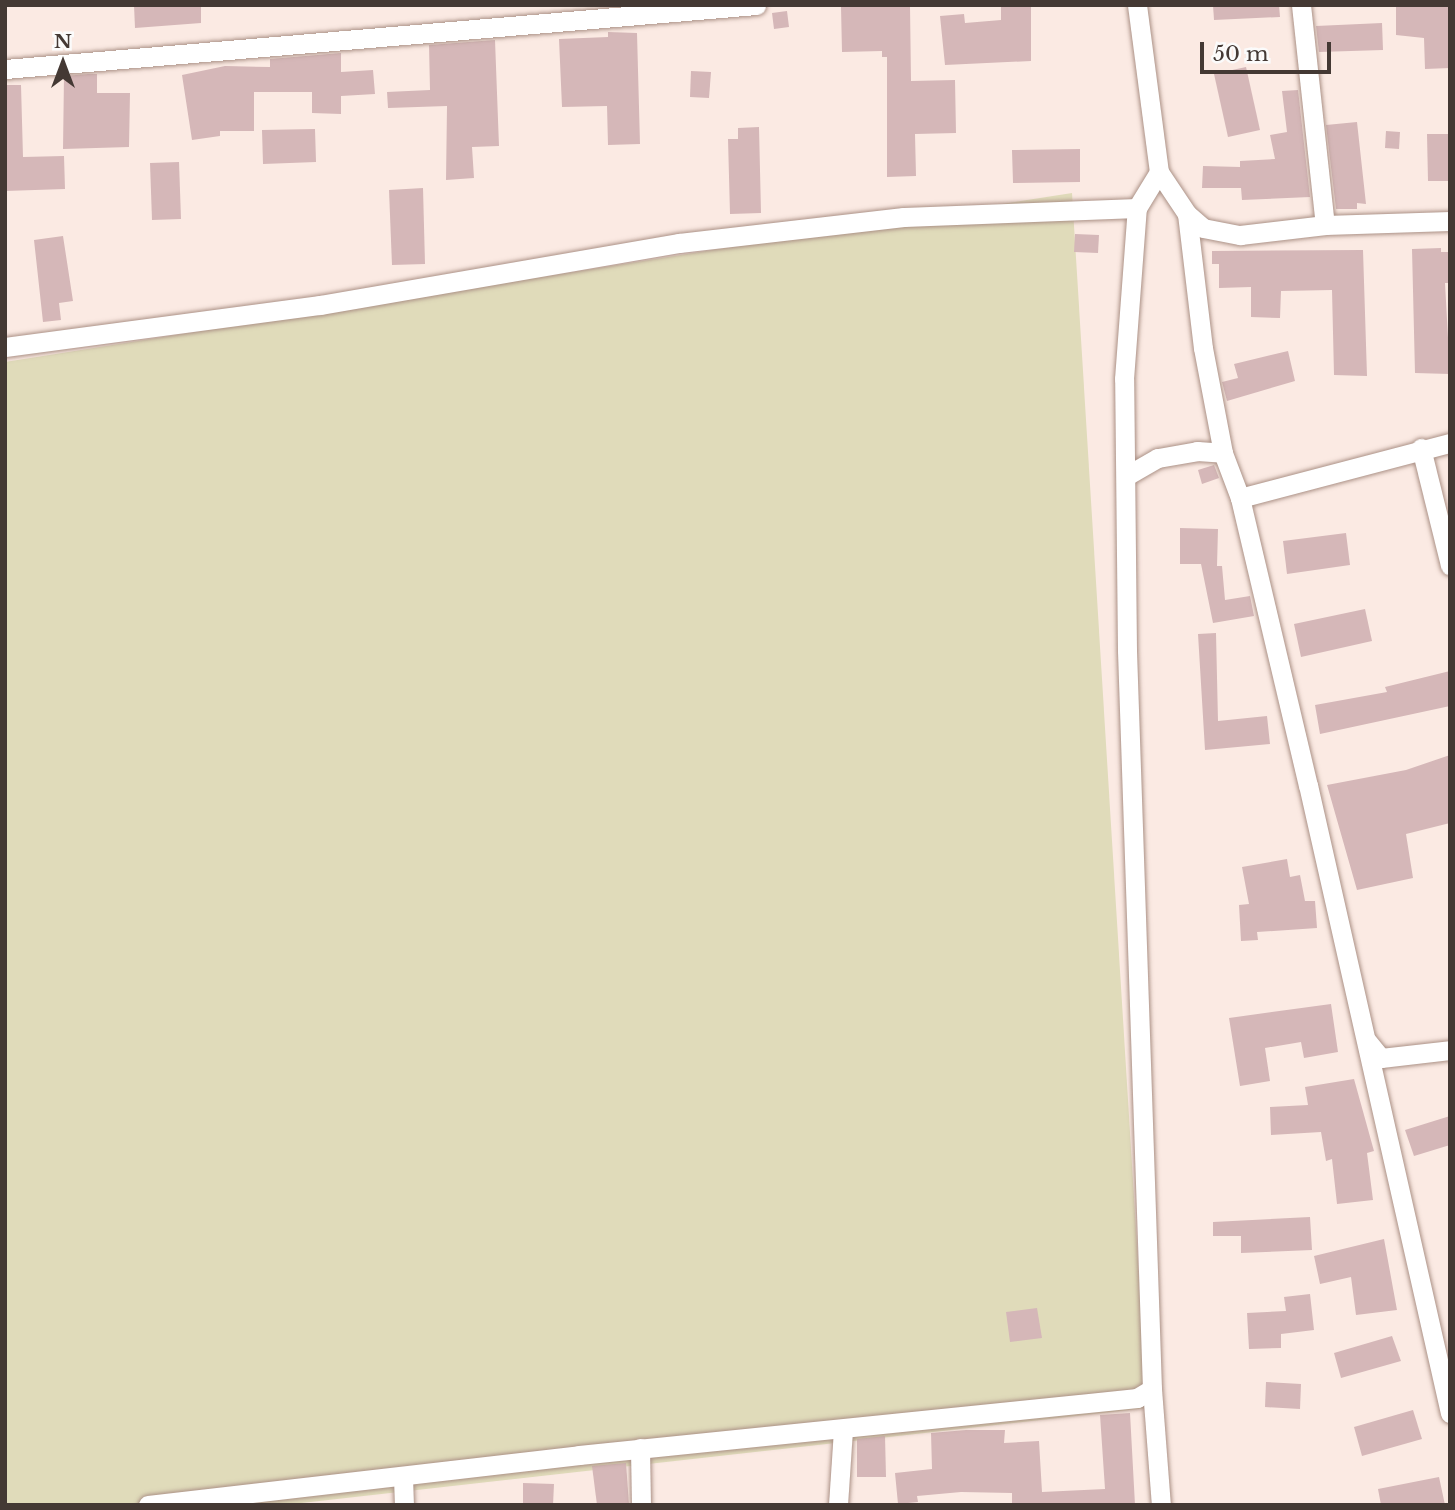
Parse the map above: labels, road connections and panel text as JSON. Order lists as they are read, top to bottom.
{
  "scale_bar": "50 m",
  "north": "top"
}
